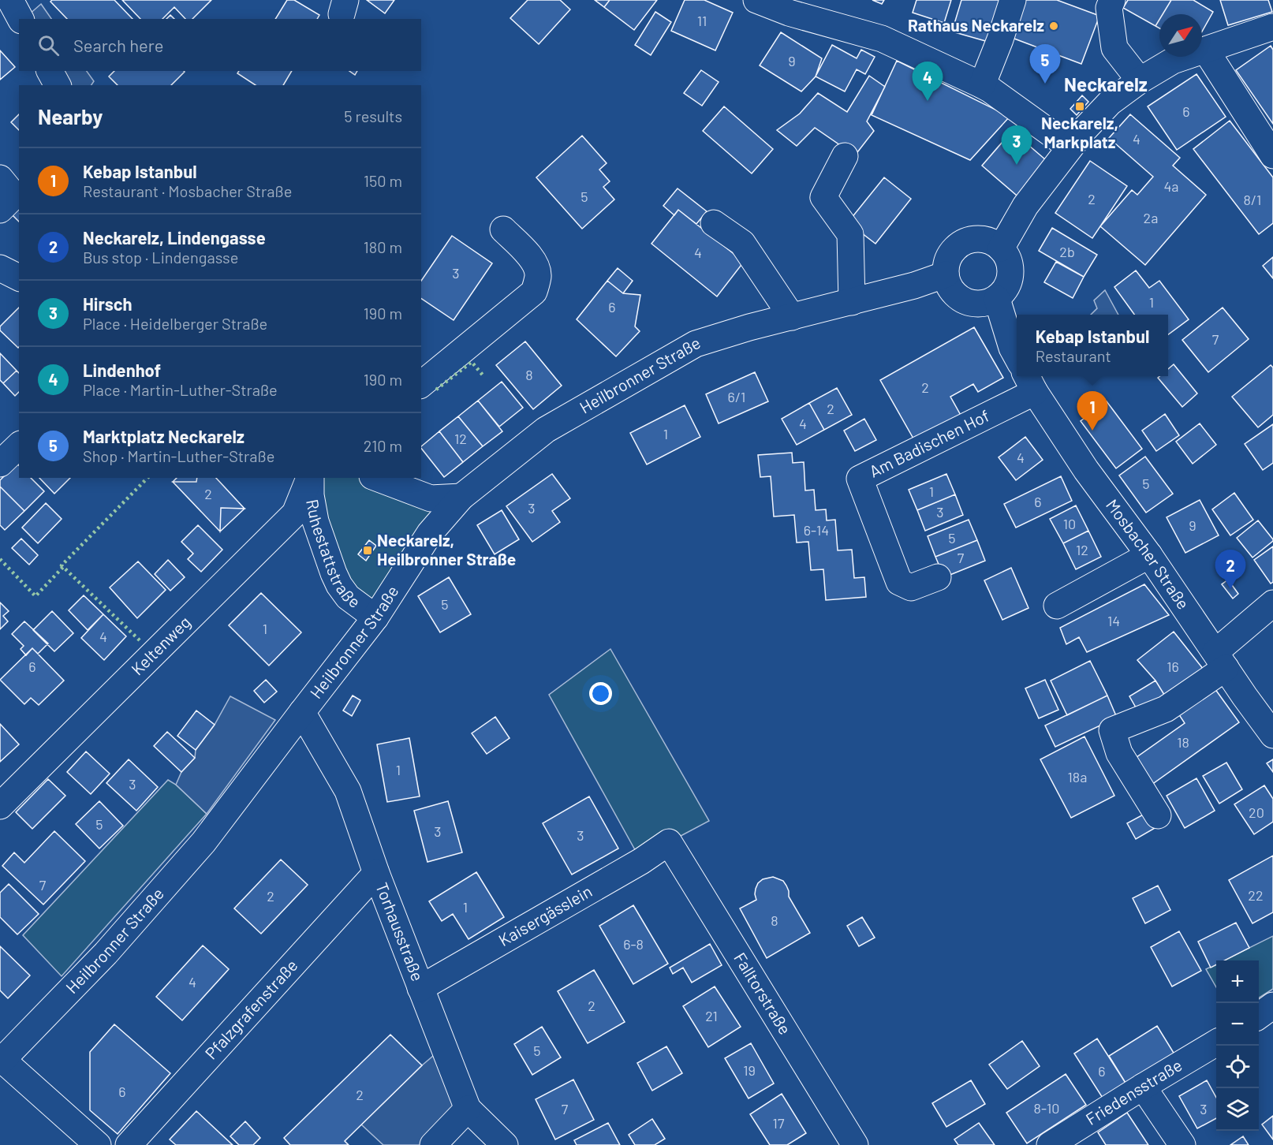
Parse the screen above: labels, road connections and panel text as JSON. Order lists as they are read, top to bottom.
{
  "streets": {
    "street": [
      "Heilbronner Straße",
      "Am Badischen Hof",
      "Ruhestattstraße",
      "Mosbacher Straße",
      "Keltenweg",
      "Kaisergässlein",
      "Torhausstraße",
      "Falltorstraße",
      "Pfalzgrafenstraße",
      "Friedensstraße"
    ]
  },
  "crossings": [
    ["Heilbronner Straße", "Ruhestattstraße"],
    ["Heilbronner Straße", "Mosbacher Straße"],
    ["Heilbronner Straße", "Torhausstraße"],
    ["Am Badischen Hof", "Mosbacher Straße"],
    ["Kaisergässlein", "Torhausstraße"],
    ["Kaisergässlein", "Falltorstraße"],
    ["Torhausstraße", "Pfalzgrafenstraße"]
  ],
  "districts": ["Neckarelz"],
  "places": {
    "other": ["Rathaus Neckarelz"],
    "transit": ["Neckarelz, Markplatz", "Neckarelz, Heilbronner Straße"]
  },
  "house_numbers": [
    "11",
    "9",
    "6",
    "4",
    "4a",
    "5",
    "2",
    "8/1",
    "2a",
    "2b",
    "4",
    "3",
    "1",
    "6",
    "7",
    "8",
    "2",
    "6/1",
    "2",
    "4",
    "1",
    "12",
    "4",
    "5",
    "1",
    "2",
    "6",
    "3",
    "3",
    "10",
    "9",
    "6-14",
    "5",
    "12",
    "7",
    "5",
    "14",
    "1",
    "4",
    "6",
    "16",
    "18",
    "1",
    "18a",
    "3",
    "20",
    "5",
    "3",
    "3",
    "7",
    "22",
    "2",
    "1",
    "8",
    "6-8",
    "4",
    "2",
    "21",
    "5",
    "19",
    "6",
    "6",
    "2",
    "8-10",
    "7",
    "3",
    "17"
  ],
  "north": "top right",
  "page": {
    "search": "Search here",
    "pins": [
      "5",
      "4",
      "3",
      "1",
      "2"
    ],
    "heading": ["Nearby", "5 results"],
    "list": [
      {
        "mark": "1",
        "name": "Kebap Istanbul",
        "note": "Restaurant · Mosbacher Straße",
        "value": "150 m"
      },
      {
        "mark": "2",
        "name": "Neckarelz, Lindengasse",
        "note": "Bus stop · Lindengasse",
        "value": "180 m"
      },
      {
        "mark": "3",
        "name": "Hirsch",
        "note": "Place · Heidelberger Straße",
        "value": "190 m"
      },
      {
        "mark": "4",
        "name": "Lindenhof",
        "note": "Place · Martin-Luther-Straße",
        "value": "190 m"
      },
      {
        "mark": "5",
        "name": "Marktplatz Neckarelz",
        "note": "Shop · Martin-Luther-Straße",
        "value": "210 m"
      }
    ],
    "popup": ["Kebap Istanbul", "Restaurant"],
    "map_buttons": ["+", "−"]
  }
}
